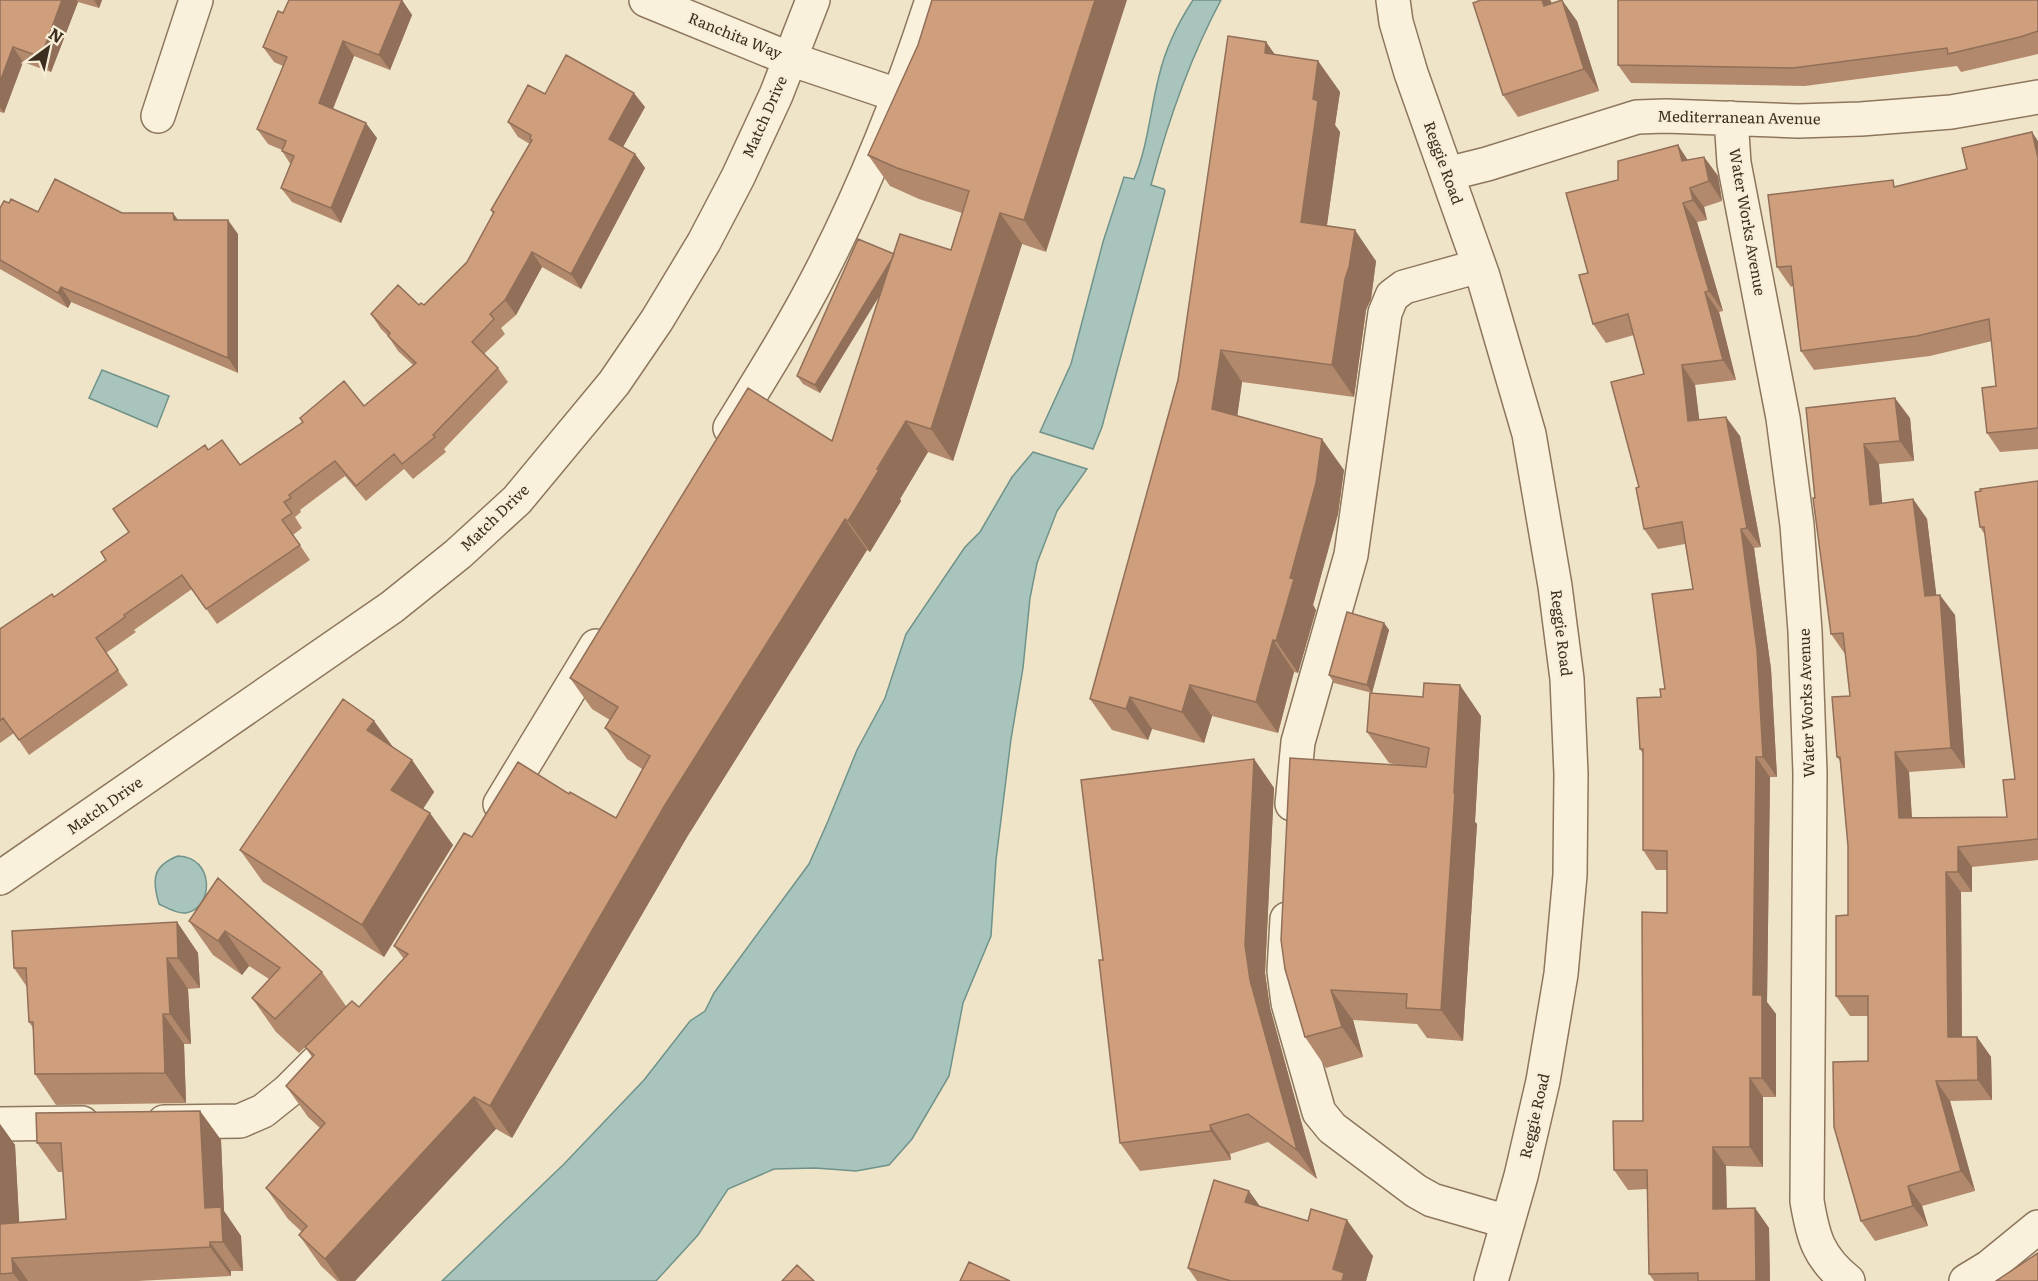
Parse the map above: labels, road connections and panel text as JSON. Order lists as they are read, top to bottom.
{
  "streets": {
    "street": [
      "Ranchita Way",
      "Match Drive",
      "Mediterranean Avenue",
      "Reggie Road",
      "Water Works Avenue"
    ]
  },
  "crossings": [
    ["Ranchita Way", "Match Drive"],
    ["Mediterranean Avenue", "Reggie Road"],
    ["Mediterranean Avenue", "Water Works Avenue"]
  ],
  "north": "top right"
}
